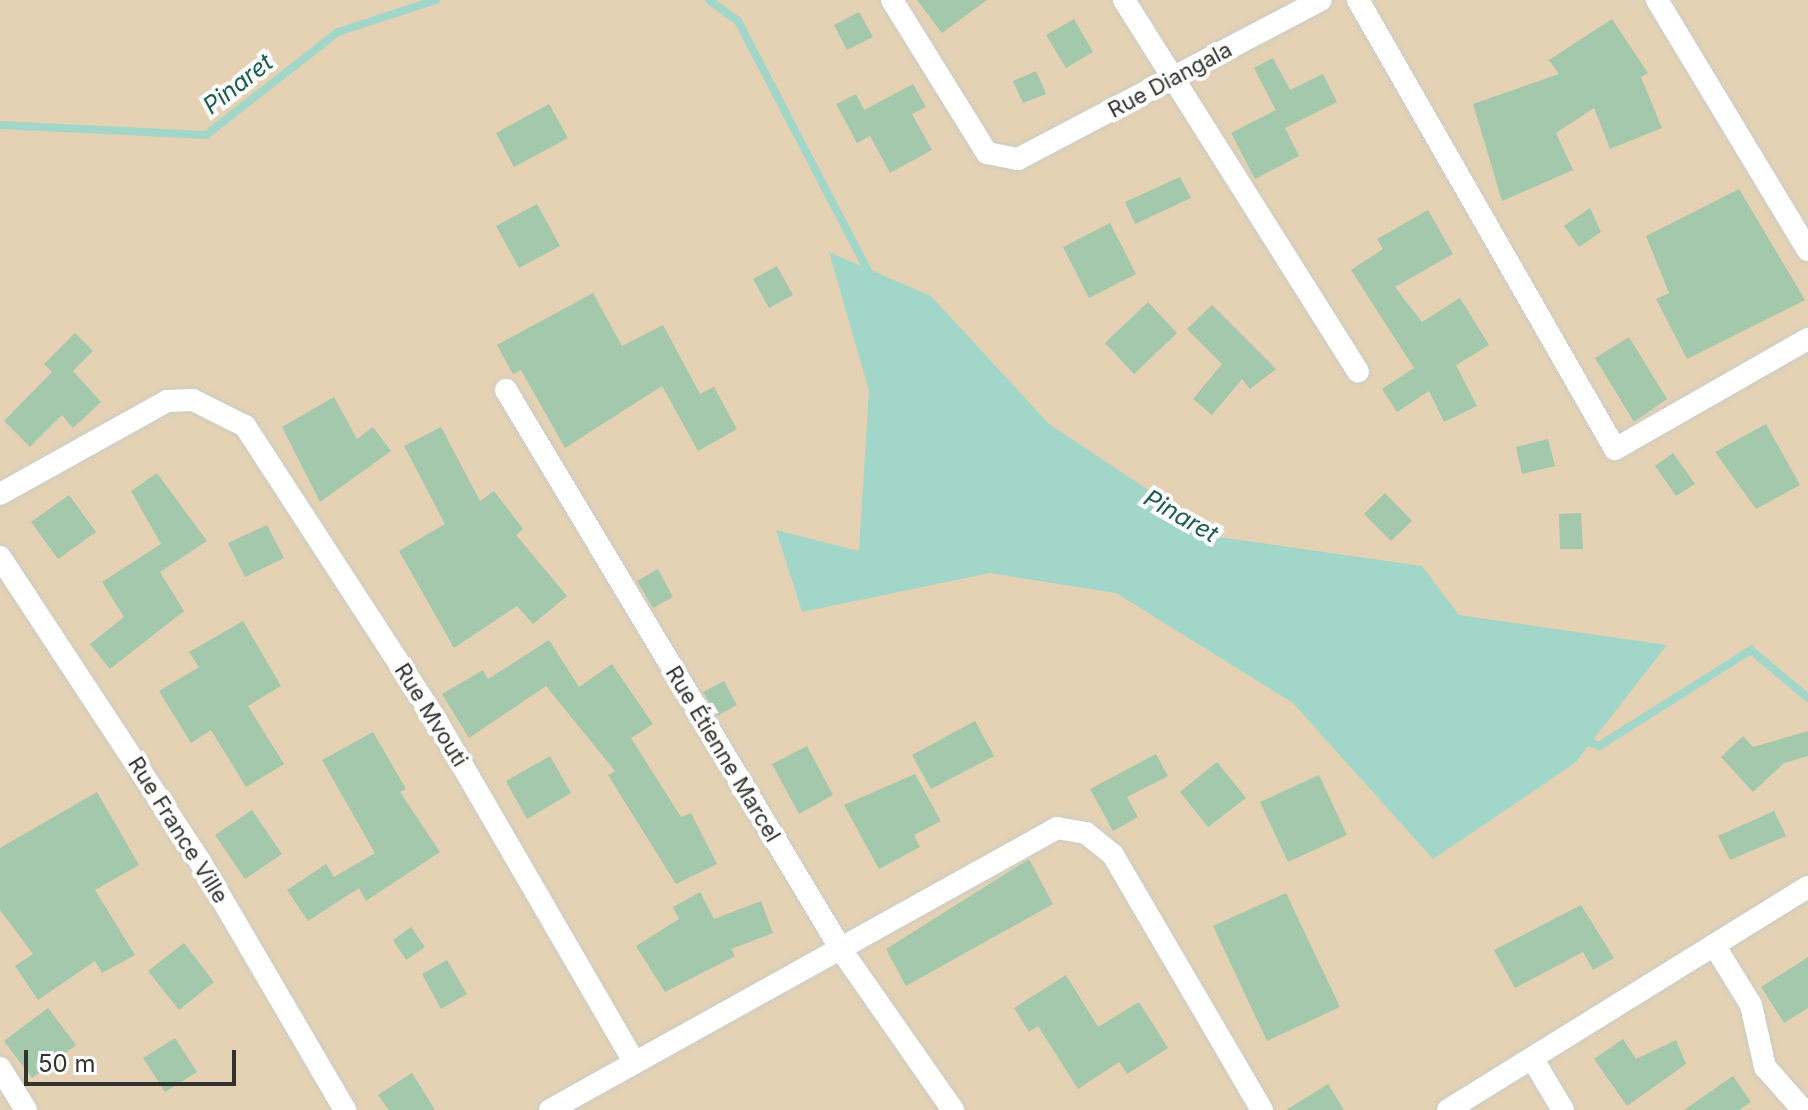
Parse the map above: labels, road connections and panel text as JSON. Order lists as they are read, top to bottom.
{
  "streets": {
    "street": [
      "Rue Diangala",
      "Rue Mvouti",
      "Rue Étienne Marcel",
      "Rue France Ville"
    ]
  },
  "water": ["Pinaret"],
  "scale_bar": "50 m"
}
